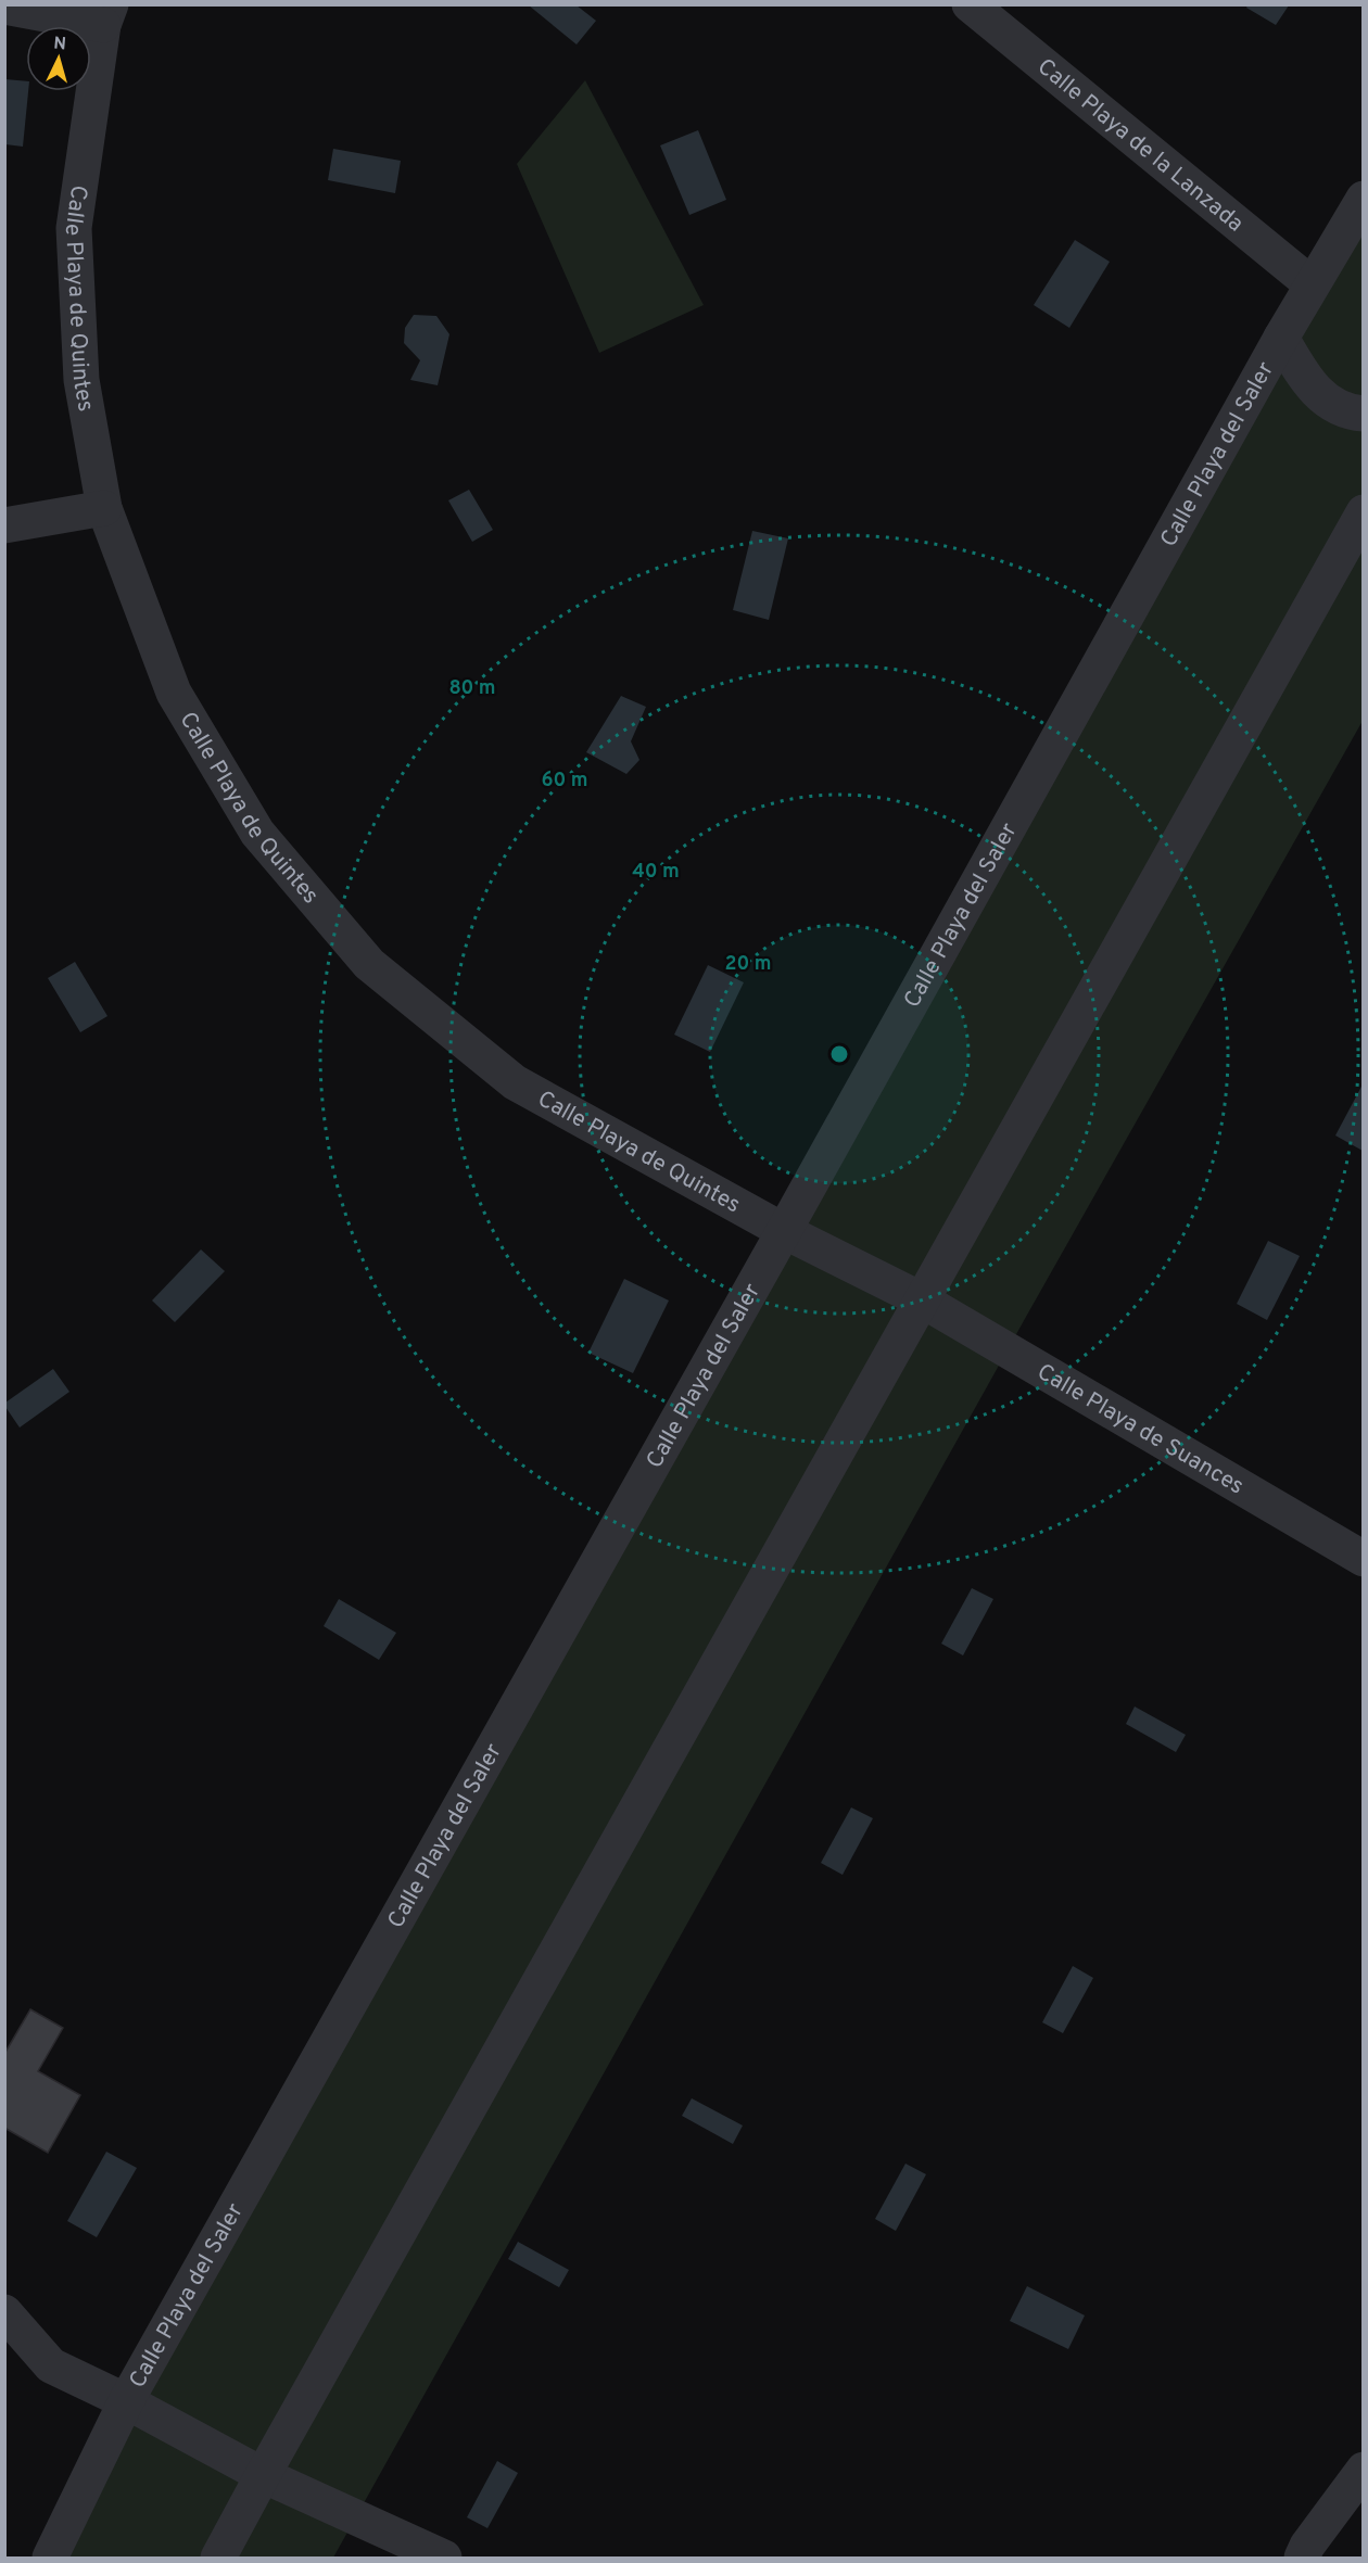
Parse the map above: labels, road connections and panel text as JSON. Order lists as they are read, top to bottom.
{
  "streets": {
    "street": [
      "Calle Playa de la Lanzada",
      "Calle Playa de Quintes",
      "Calle Playa del Saler",
      "Calle Playa de Suances"
    ]
  },
  "crossings": [
    ["Calle Playa de la Lanzada", "Calle Playa del Saler"],
    ["Calle Playa de Quintes", "Calle Playa del Saler"],
    ["Calle Playa de Quintes", "Calle Playa de Suances"]
  ],
  "north": "top",
  "rings": [
    "80 m",
    "60 m",
    "40 m",
    "20 m"
  ]
}
